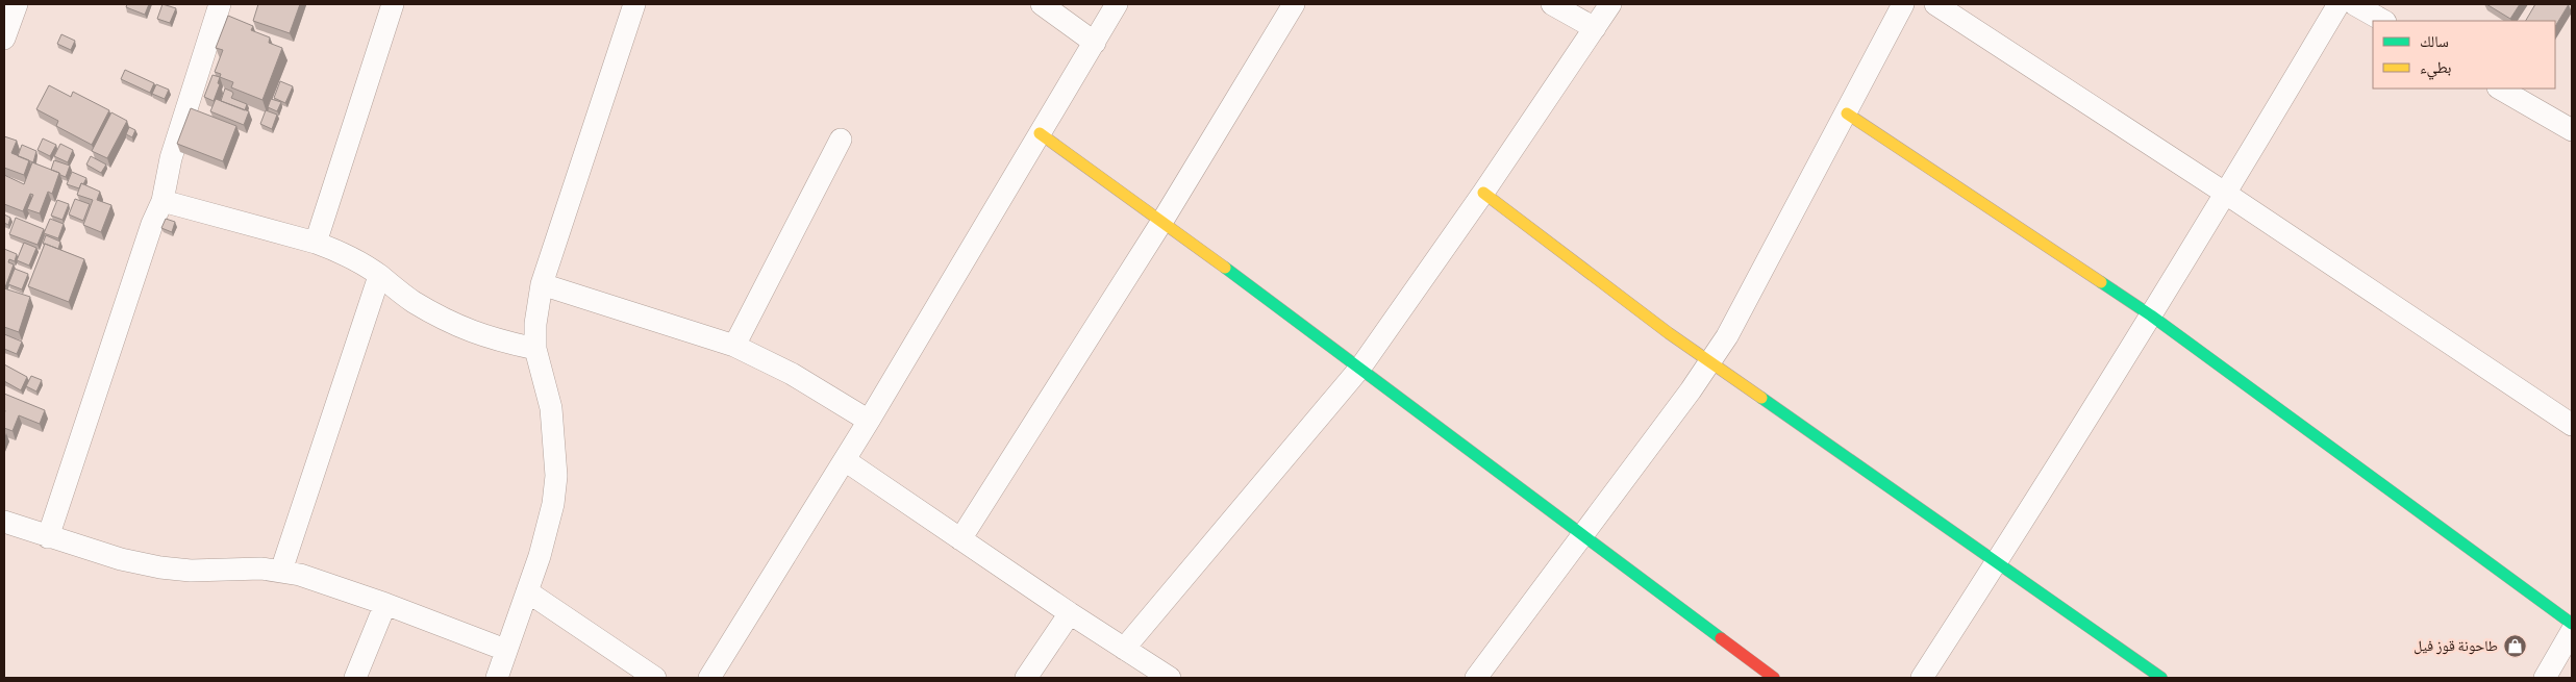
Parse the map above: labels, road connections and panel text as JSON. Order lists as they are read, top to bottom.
{
  "places": {
    "shop": ["طاحونة قوز فيل"]
  },
  "legend": ["سالك", "بطيء"]
}
